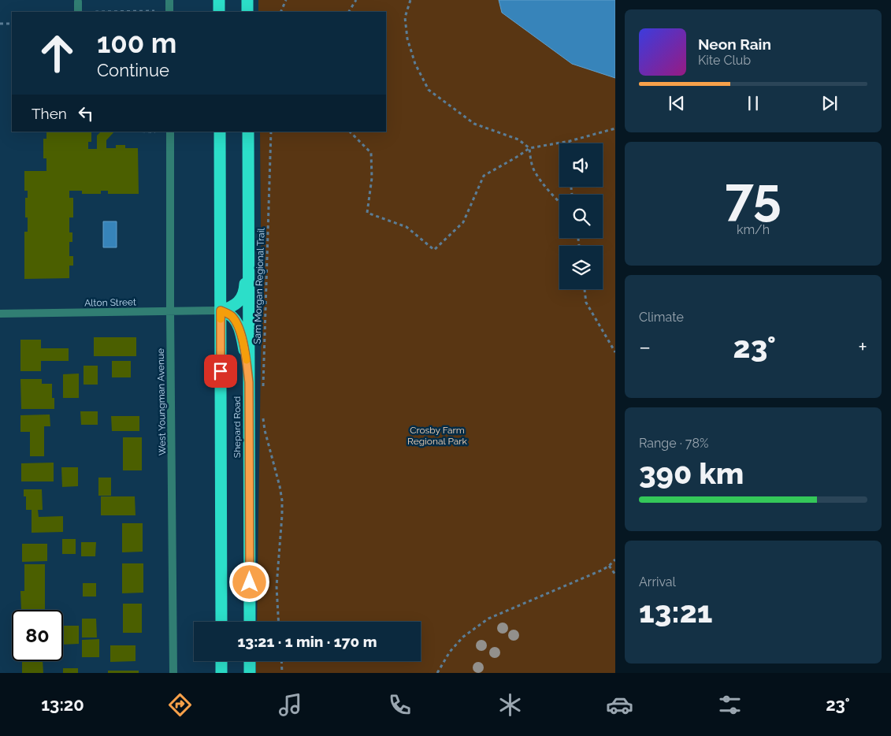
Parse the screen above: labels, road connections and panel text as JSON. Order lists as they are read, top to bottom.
{
  "streets": {
    "highway": ["Shepard Road"],
    "street": ["Alton Street", "West Youngman Avenue"],
    "path": ["Sam Morgan Regional Trail"]
  },
  "crossings": [
    ["Alton Street", "West Youngman Avenue"],
    ["Alton Street", "Shepard Road"]
  ],
  "parks": ["Crosby Farm Regional Park"],
  "page": {
    "turn": ["100 m", "Continue"],
    "song": ["Neon Rain", "Kite Club"],
    "then": "Then",
    "tile": [
      ["75", "km/h"],
      "Climate",
      ["Range · 78%", "390 km"],
      ["Arrival", "13:21"]
    ],
    "heat": ["−", "23°", "+"],
    "limit": "80",
    "trip": "13:21 · 1 min · 170 m",
    "tabs": ["13:20", "23°"]
  }
}
